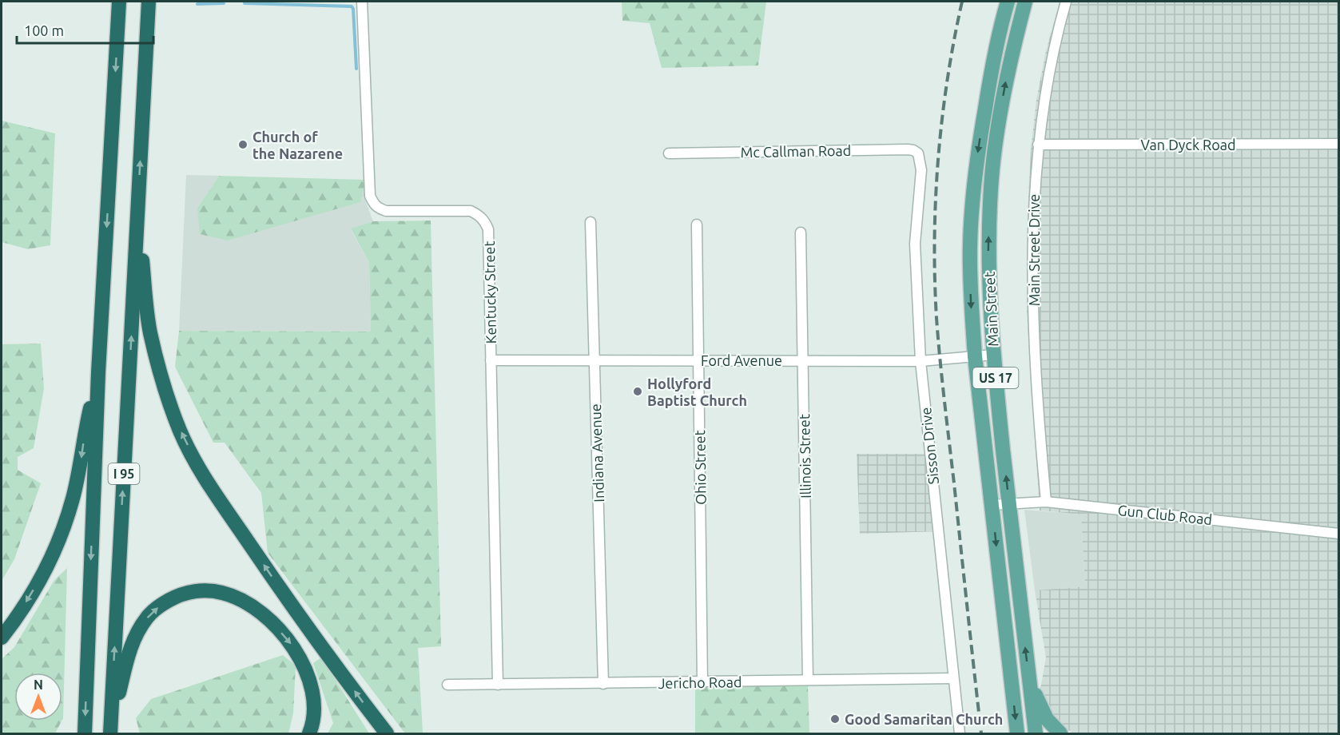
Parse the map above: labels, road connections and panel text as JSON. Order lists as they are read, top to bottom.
{
  "streets": {
    "highway": ["I 95"],
    "main road": ["Main Street", "US 17"],
    "street": [
      "Van Dyck Road",
      "Mc Callman Road",
      "Main Street Drive",
      "Kentucky Street",
      "Ford Avenue",
      "Sisson Drive",
      "Indiana Avenue",
      "Illinois Street",
      "Ohio Street",
      "Gun Club Road",
      "Jericho Road"
    ]
  },
  "crossings": [
    ["Van Dyck Road", "Main Street Drive"],
    ["Mc Callman Road", "Sisson Drive"],
    ["Main Street Drive", "Gun Club Road"],
    ["Kentucky Street", "Ford Avenue"],
    ["Kentucky Street", "Jericho Road"],
    ["Main Street", "Ford Avenue"],
    ["Main Street", "Gun Club Road"],
    ["Ford Avenue", "Sisson Drive"],
    ["Ford Avenue", "Indiana Avenue"],
    ["Ford Avenue", "Illinois Street"],
    ["Ford Avenue", "Ohio Street"],
    ["Sisson Drive", "Jericho Road"],
    ["Indiana Avenue", "Jericho Road"],
    ["Illinois Street", "Jericho Road"],
    ["Ohio Street", "Jericho Road"]
  ],
  "places": ["Church of the Nazarene", "Hollyford Baptist Church", "Good Samaritan Church"],
  "scale_bar": "100 m",
  "north": "top"
}
